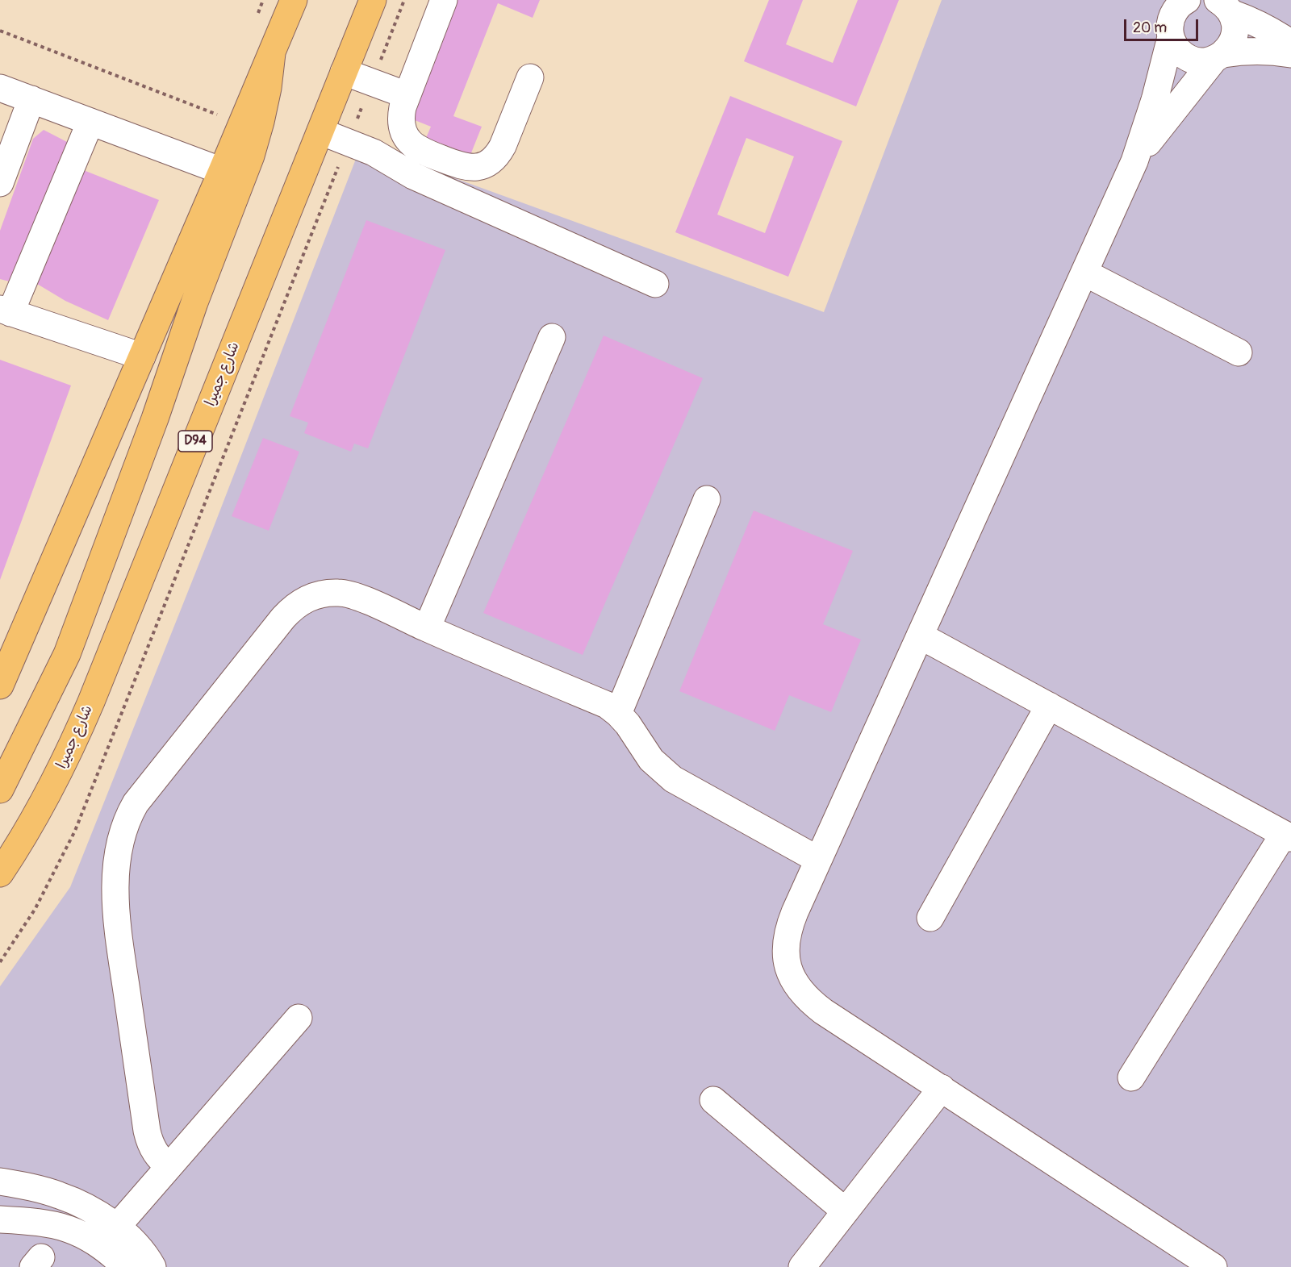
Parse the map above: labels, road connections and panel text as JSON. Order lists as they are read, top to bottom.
{
  "streets": {
    "main road": ["شارع جميرا", "D94"]
  },
  "scale_bar": "20 m"
}
